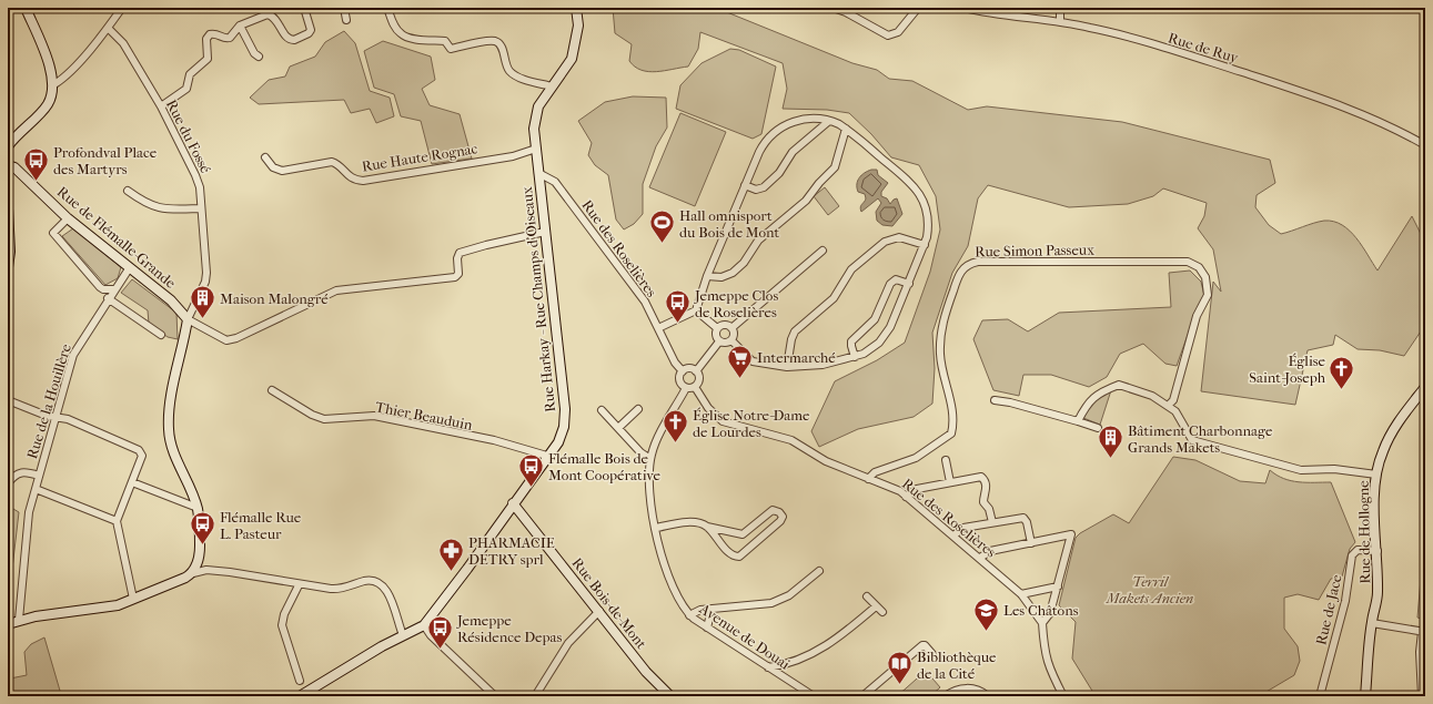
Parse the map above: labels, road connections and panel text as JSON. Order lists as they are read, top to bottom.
{
  "streets": {
    "street": [
      "Rue de Ruy",
      "Rue du Fossé",
      "Rue Haute Rognac",
      "Rue de Flémalle-Grande",
      "Rue des Roselières",
      "Rue Simon Passeux",
      "Rue Harkay - Rue Champs d'Oiseaux",
      "Rue de la Houillère",
      "Thier Beauduin",
      "Rue de Hollogne",
      "Rue Bois-de-Mont",
      "Rue de Jace",
      "Avenue de Douai"
    ]
  },
  "crossings": [
    ["Rue du Fossé", "Rue de Flémalle-Grande"],
    ["Rue Haute Rognac", "Rue Harkay - Rue Champs d'Oiseaux"],
    ["Rue de Flémalle-Grande", "Rue de la Houillère"],
    ["Rue des Roselières", "Rue Simon Passeux"],
    ["Rue des Roselières", "Rue Harkay - Rue Champs d'Oiseaux"],
    ["Rue des Roselières", "Avenue de Douai"],
    ["Rue Harkay - Rue Champs d'Oiseaux", "Thier Beauduin"],
    ["Rue Harkay - Rue Champs d'Oiseaux", "Rue Bois-de-Mont"],
    ["Rue de Hollogne", "Rue de Jace"]
  ],
  "parks": ["Terril Makets Ancien"],
  "places": {
    "bus stop": [
      "Profondval Place des Martyrs",
      "Jemeppe Clos de Roselières",
      "Flémalle Bois de Mont Coopérative",
      "Flémalle Rue L. Pasteur",
      "Jemeppe Résidence Depas"
    ],
    "sports": ["Hall omnisport du Bois de Mont"],
    "building": ["Maison Malongré", "Bâtiment Charbonnage Grands Makets"],
    "supermarket": ["Intermarché"],
    "church": ["Église Saint-Joseph", "Église Notre-Dame de Lourdes"],
    "pharmacy": ["PHARMACIE DETRY sprl"],
    "school or university": ["Les Châtons"],
    "library": ["Bibliothèque de la Cité"]
  }
}
